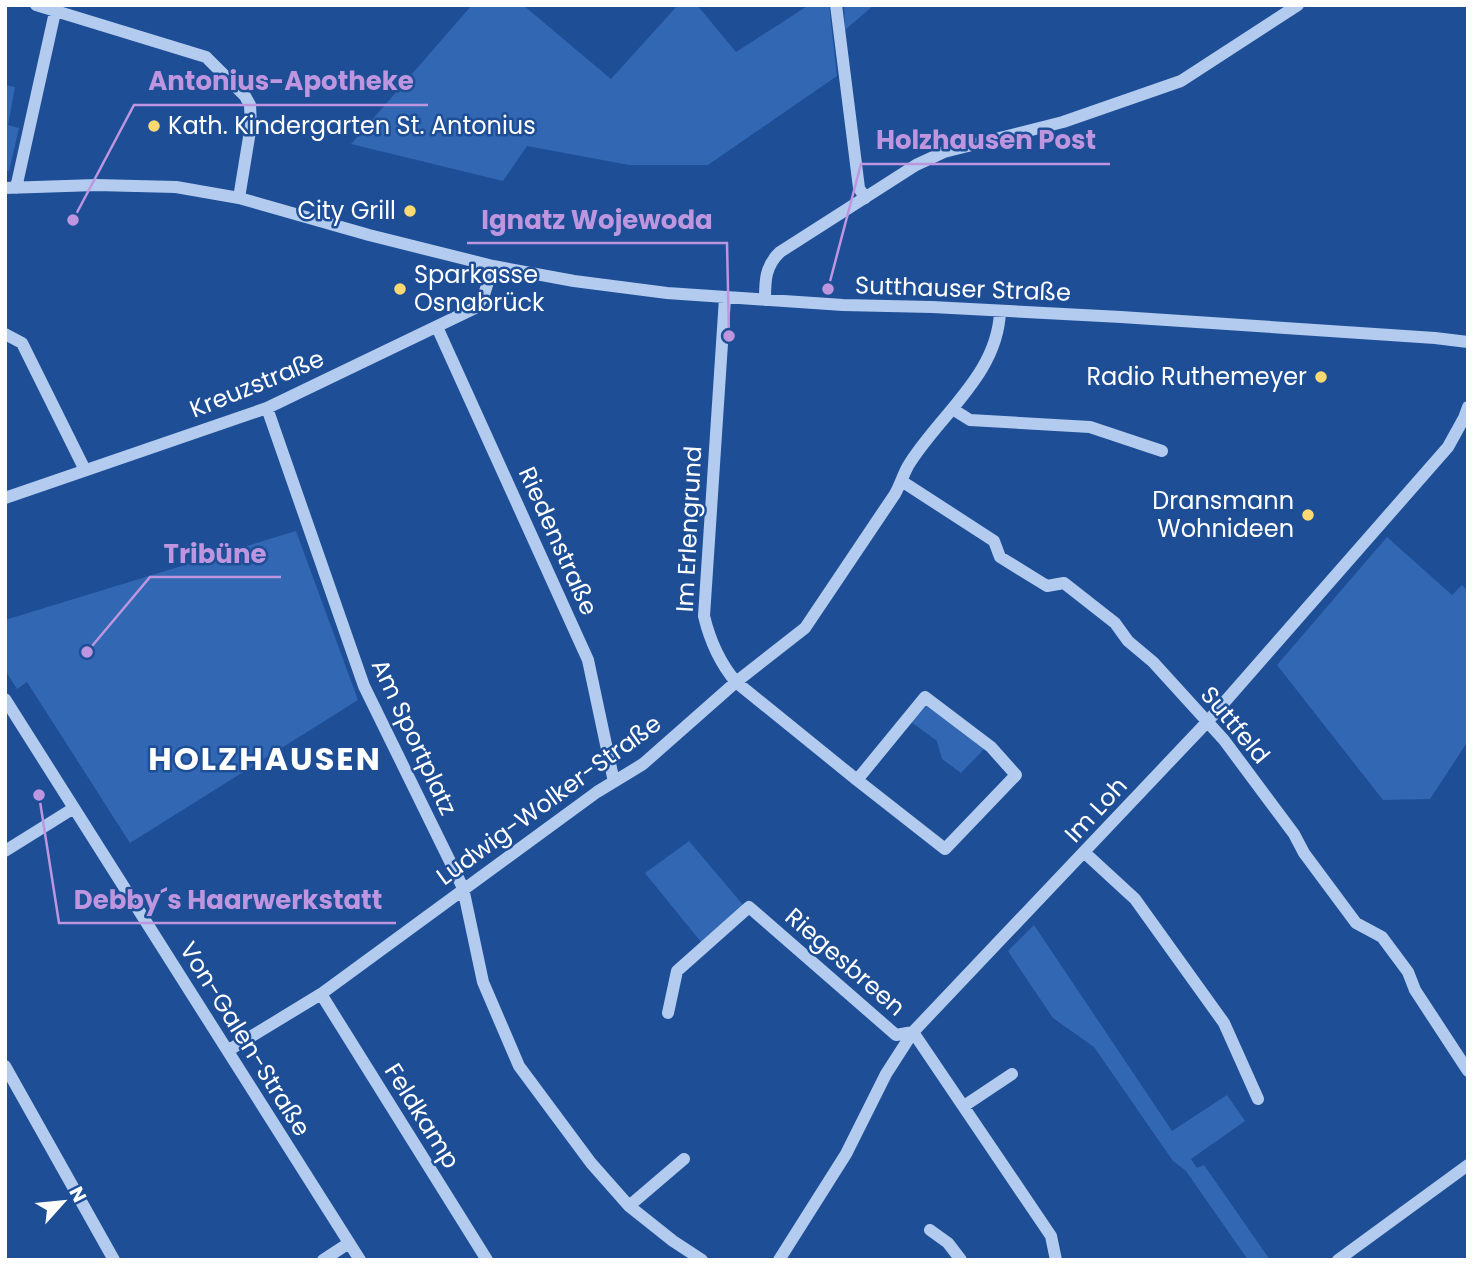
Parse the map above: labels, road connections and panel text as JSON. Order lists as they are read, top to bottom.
{
  "streets": {
    "street": [
      "Sutthauser Straße",
      "Kreuzstraße",
      "Im Erlengrund",
      "Riedenstraße",
      "Suttfeld",
      "Am Sportplatz",
      "Ludwig-Wolker-Straße",
      "Im Loh",
      "Riegesbreen",
      "Von-Galen-Straße",
      "Feldkamp"
    ]
  },
  "crossings": [
    ["Sutthauser Straße", "Kreuzstraße"],
    ["Sutthauser Straße", "Im Erlengrund"],
    ["Sutthauser Straße", "Ludwig-Wolker-Straße"],
    ["Kreuzstraße", "Riedenstraße"],
    ["Kreuzstraße", "Am Sportplatz"],
    ["Im Erlengrund", "Ludwig-Wolker-Straße"],
    ["Riedenstraße", "Ludwig-Wolker-Straße"],
    ["Suttfeld", "Ludwig-Wolker-Straße"],
    ["Suttfeld", "Im Loh"],
    ["Am Sportplatz", "Ludwig-Wolker-Straße"],
    ["Ludwig-Wolker-Straße", "Von-Galen-Straße"],
    ["Ludwig-Wolker-Straße", "Feldkamp"],
    ["Im Loh", "Riegesbreen"]
  ],
  "districts": ["HOLZHAUSEN"],
  "places": [
    "Kath. Kindergarten St. Antonius",
    "City Grill",
    "Antonius-Apotheke",
    "Sparkasse Osnabrück",
    "Holzhausen Post",
    "Ignatz Wojewoda",
    "Radio Ruthemeyer",
    "Dransmann Wohnideen",
    "Tribüne",
    "Debby´s Haarwerkstatt"
  ],
  "north": "top right"
}
